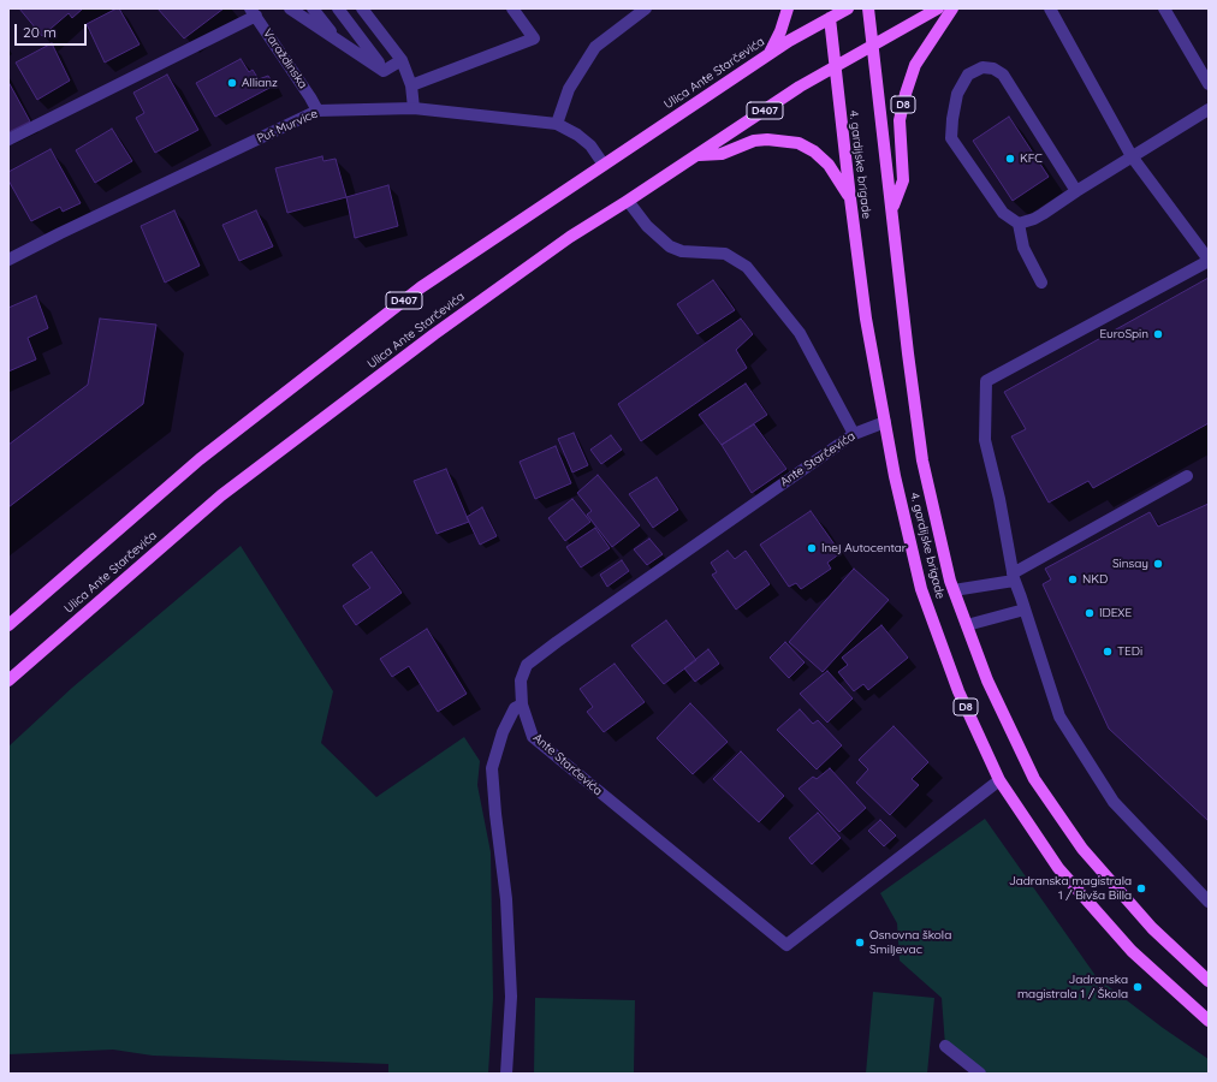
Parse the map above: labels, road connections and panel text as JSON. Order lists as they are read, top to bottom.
{
  "streets": {
    "main road": [
      "Ulica Ante Starčevića",
      "D8",
      "D407",
      "4. gardijske brigade"
    ],
    "street": ["Varaždinska", "Put Murvice", "Ante Starčevića"]
  },
  "crossings": [
    ["Varaždinska", "Put Murvice"],
    ["Ulica Ante Starčevića", "Put Murvice"],
    ["Ulica Ante Starčevića", "4. gardijske brigade"],
    ["D8", "4. gardijske brigade"],
    ["4. gardijske brigade", "Ante Starčevića"]
  ],
  "places": [
    "Allianz",
    "KFC",
    "EuroSpin",
    "Inej Autocentar",
    "Sinsay",
    "NKD",
    "IDEXE",
    "TEDi",
    "Jadranska magistrala 1 / Bivša Billa",
    "Osnovna škola Smiljevac",
    "Jadranska magistrala 1 / Škola"
  ],
  "scale_bar": "20 m"
}
